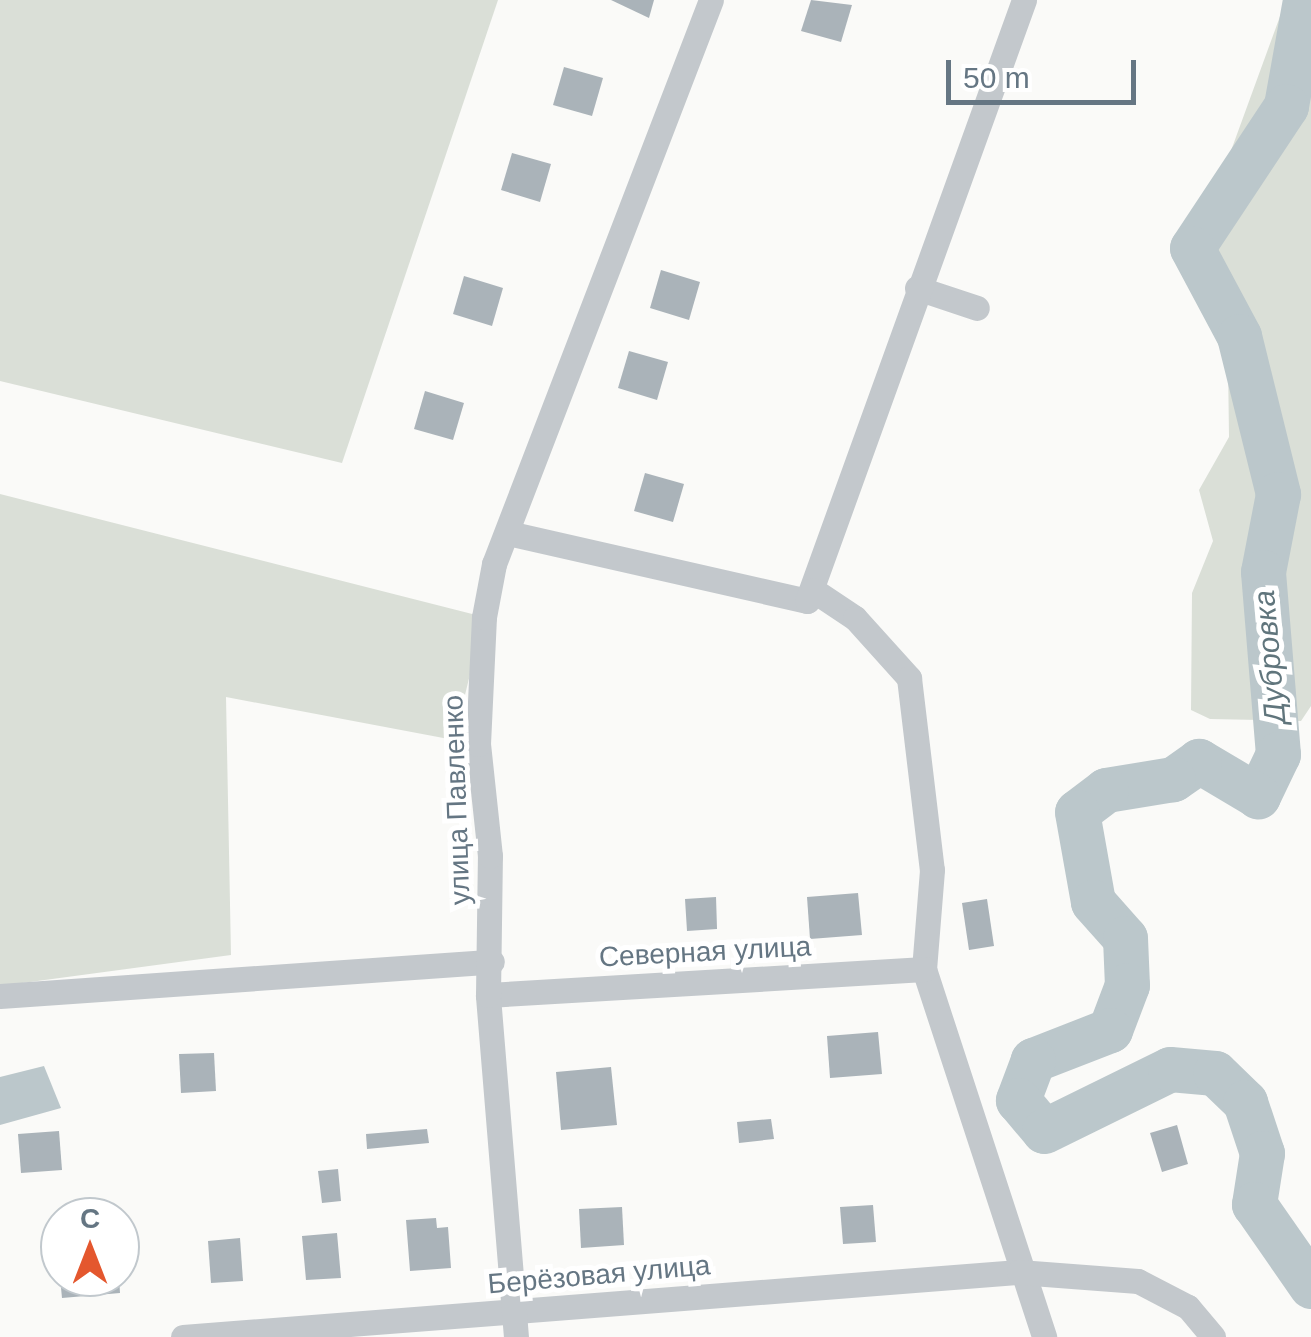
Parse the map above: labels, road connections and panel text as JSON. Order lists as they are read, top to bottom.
{
  "streets": {
    "street": ["улица Павленко", "Северная улица", "Берёзовая улица"]
  },
  "crossings": [
    ["улица Павленко", "Северная улица"],
    ["улица Павленко", "Берёзовая улица"]
  ],
  "water": ["Дубровка"],
  "scale_bar": "50 m",
  "north": "top"
}
